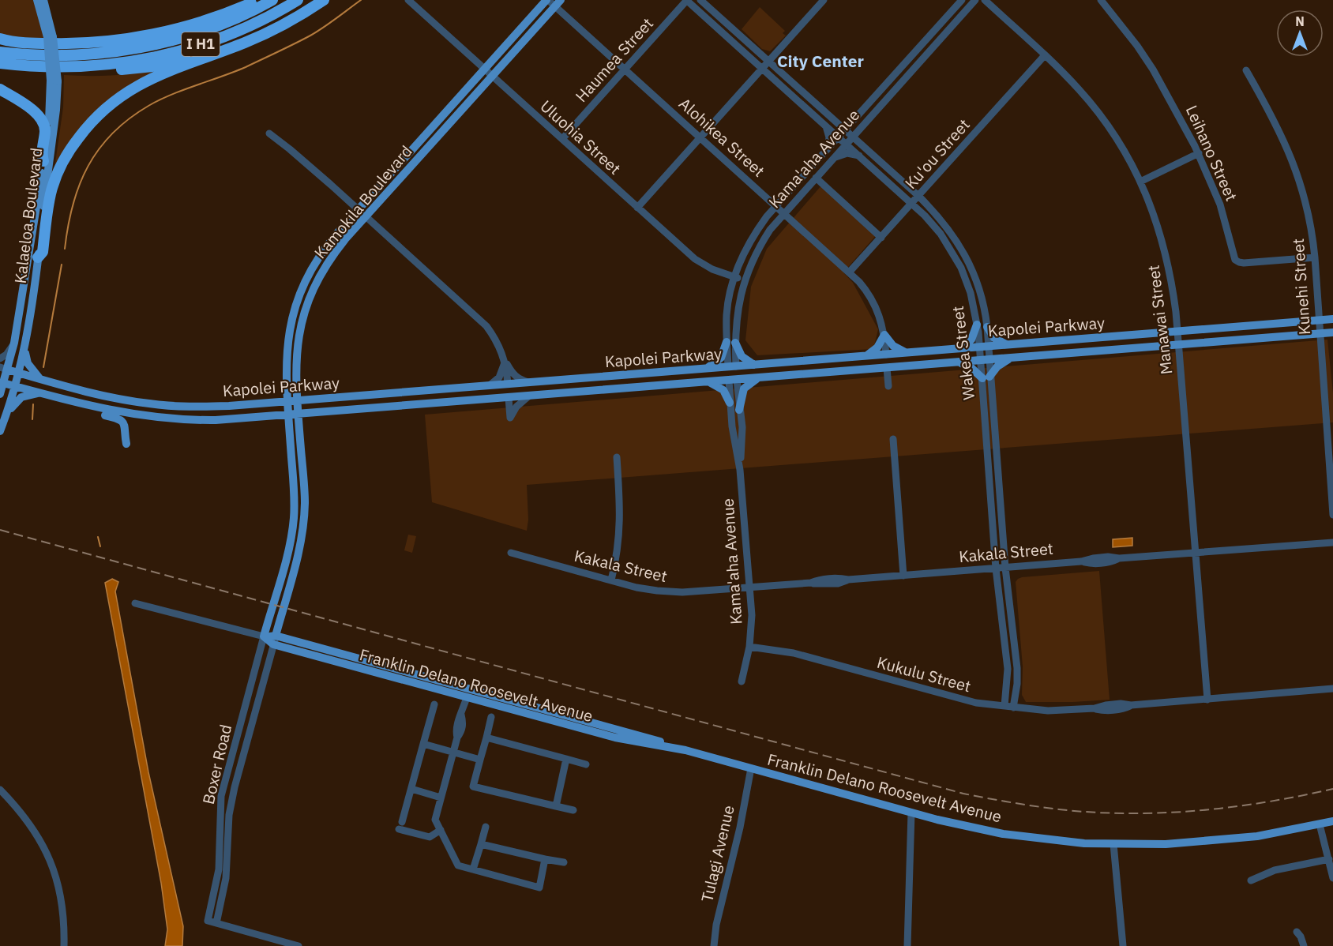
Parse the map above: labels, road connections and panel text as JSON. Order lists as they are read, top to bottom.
{
  "streets": {
    "highway": ["I H1"],
    "main road": [
      "Kamokila Boulevard",
      "Kalaeloa Boulevard",
      "Kapolei Parkway",
      "Franklin Delano Roosevelt Avenue"
    ],
    "street": [
      "Haumea Street",
      "Uluohia Street",
      "Alohikea Street",
      "Leihano Street",
      "Ku'ou Street",
      "Kama'aha Avenue",
      "Kunehi Street",
      "Manawai Street",
      "Wakea Street",
      "Kakala Street",
      "Kukulu Street",
      "Boxer Road",
      "Tulagi Avenue"
    ]
  },
  "crossings": [
    ["Haumea Street", "Uluohia Street"],
    ["Haumea Street", "Alohikea Street"],
    ["Haumea Street", "Wakea Street"],
    ["Uluohia Street", "Kama'aha Avenue"],
    ["Uluohia Street", "Kamokila Boulevard"],
    ["Alohikea Street", "Ku'ou Street"],
    ["Alohikea Street", "Kama'aha Avenue"],
    ["Alohikea Street", "Kamokila Boulevard"],
    ["Alohikea Street", "Kapolei Parkway"],
    ["Leihano Street", "Kunehi Street"],
    ["Ku'ou Street", "Manawai Street"],
    ["Ku'ou Street", "Wakea Street"],
    ["Kama'aha Avenue", "Kapolei Parkway"],
    ["Kama'aha Avenue", "Wakea Street"],
    ["Kama'aha Avenue", "Kakala Street"],
    ["Kama'aha Avenue", "Kukulu Street"],
    ["Kamokila Boulevard", "Kapolei Parkway"],
    ["Kamokila Boulevard", "Franklin Delano Roosevelt Avenue"],
    ["Kamokila Boulevard", "Boxer Road"],
    ["Kalaeloa Boulevard", "Kapolei Parkway"],
    ["Kunehi Street", "Kapolei Parkway"],
    ["Manawai Street", "Kapolei Parkway"],
    ["Manawai Street", "Kakala Street"],
    ["Manawai Street", "Kukulu Street"],
    ["Kapolei Parkway", "Wakea Street"],
    ["Wakea Street", "Kakala Street"],
    ["Wakea Street", "Kukulu Street"],
    ["Franklin Delano Roosevelt Avenue", "Boxer Road"],
    ["Franklin Delano Roosevelt Avenue", "Tulagi Avenue"]
  ],
  "districts": ["City Center"],
  "north": "top"
}
